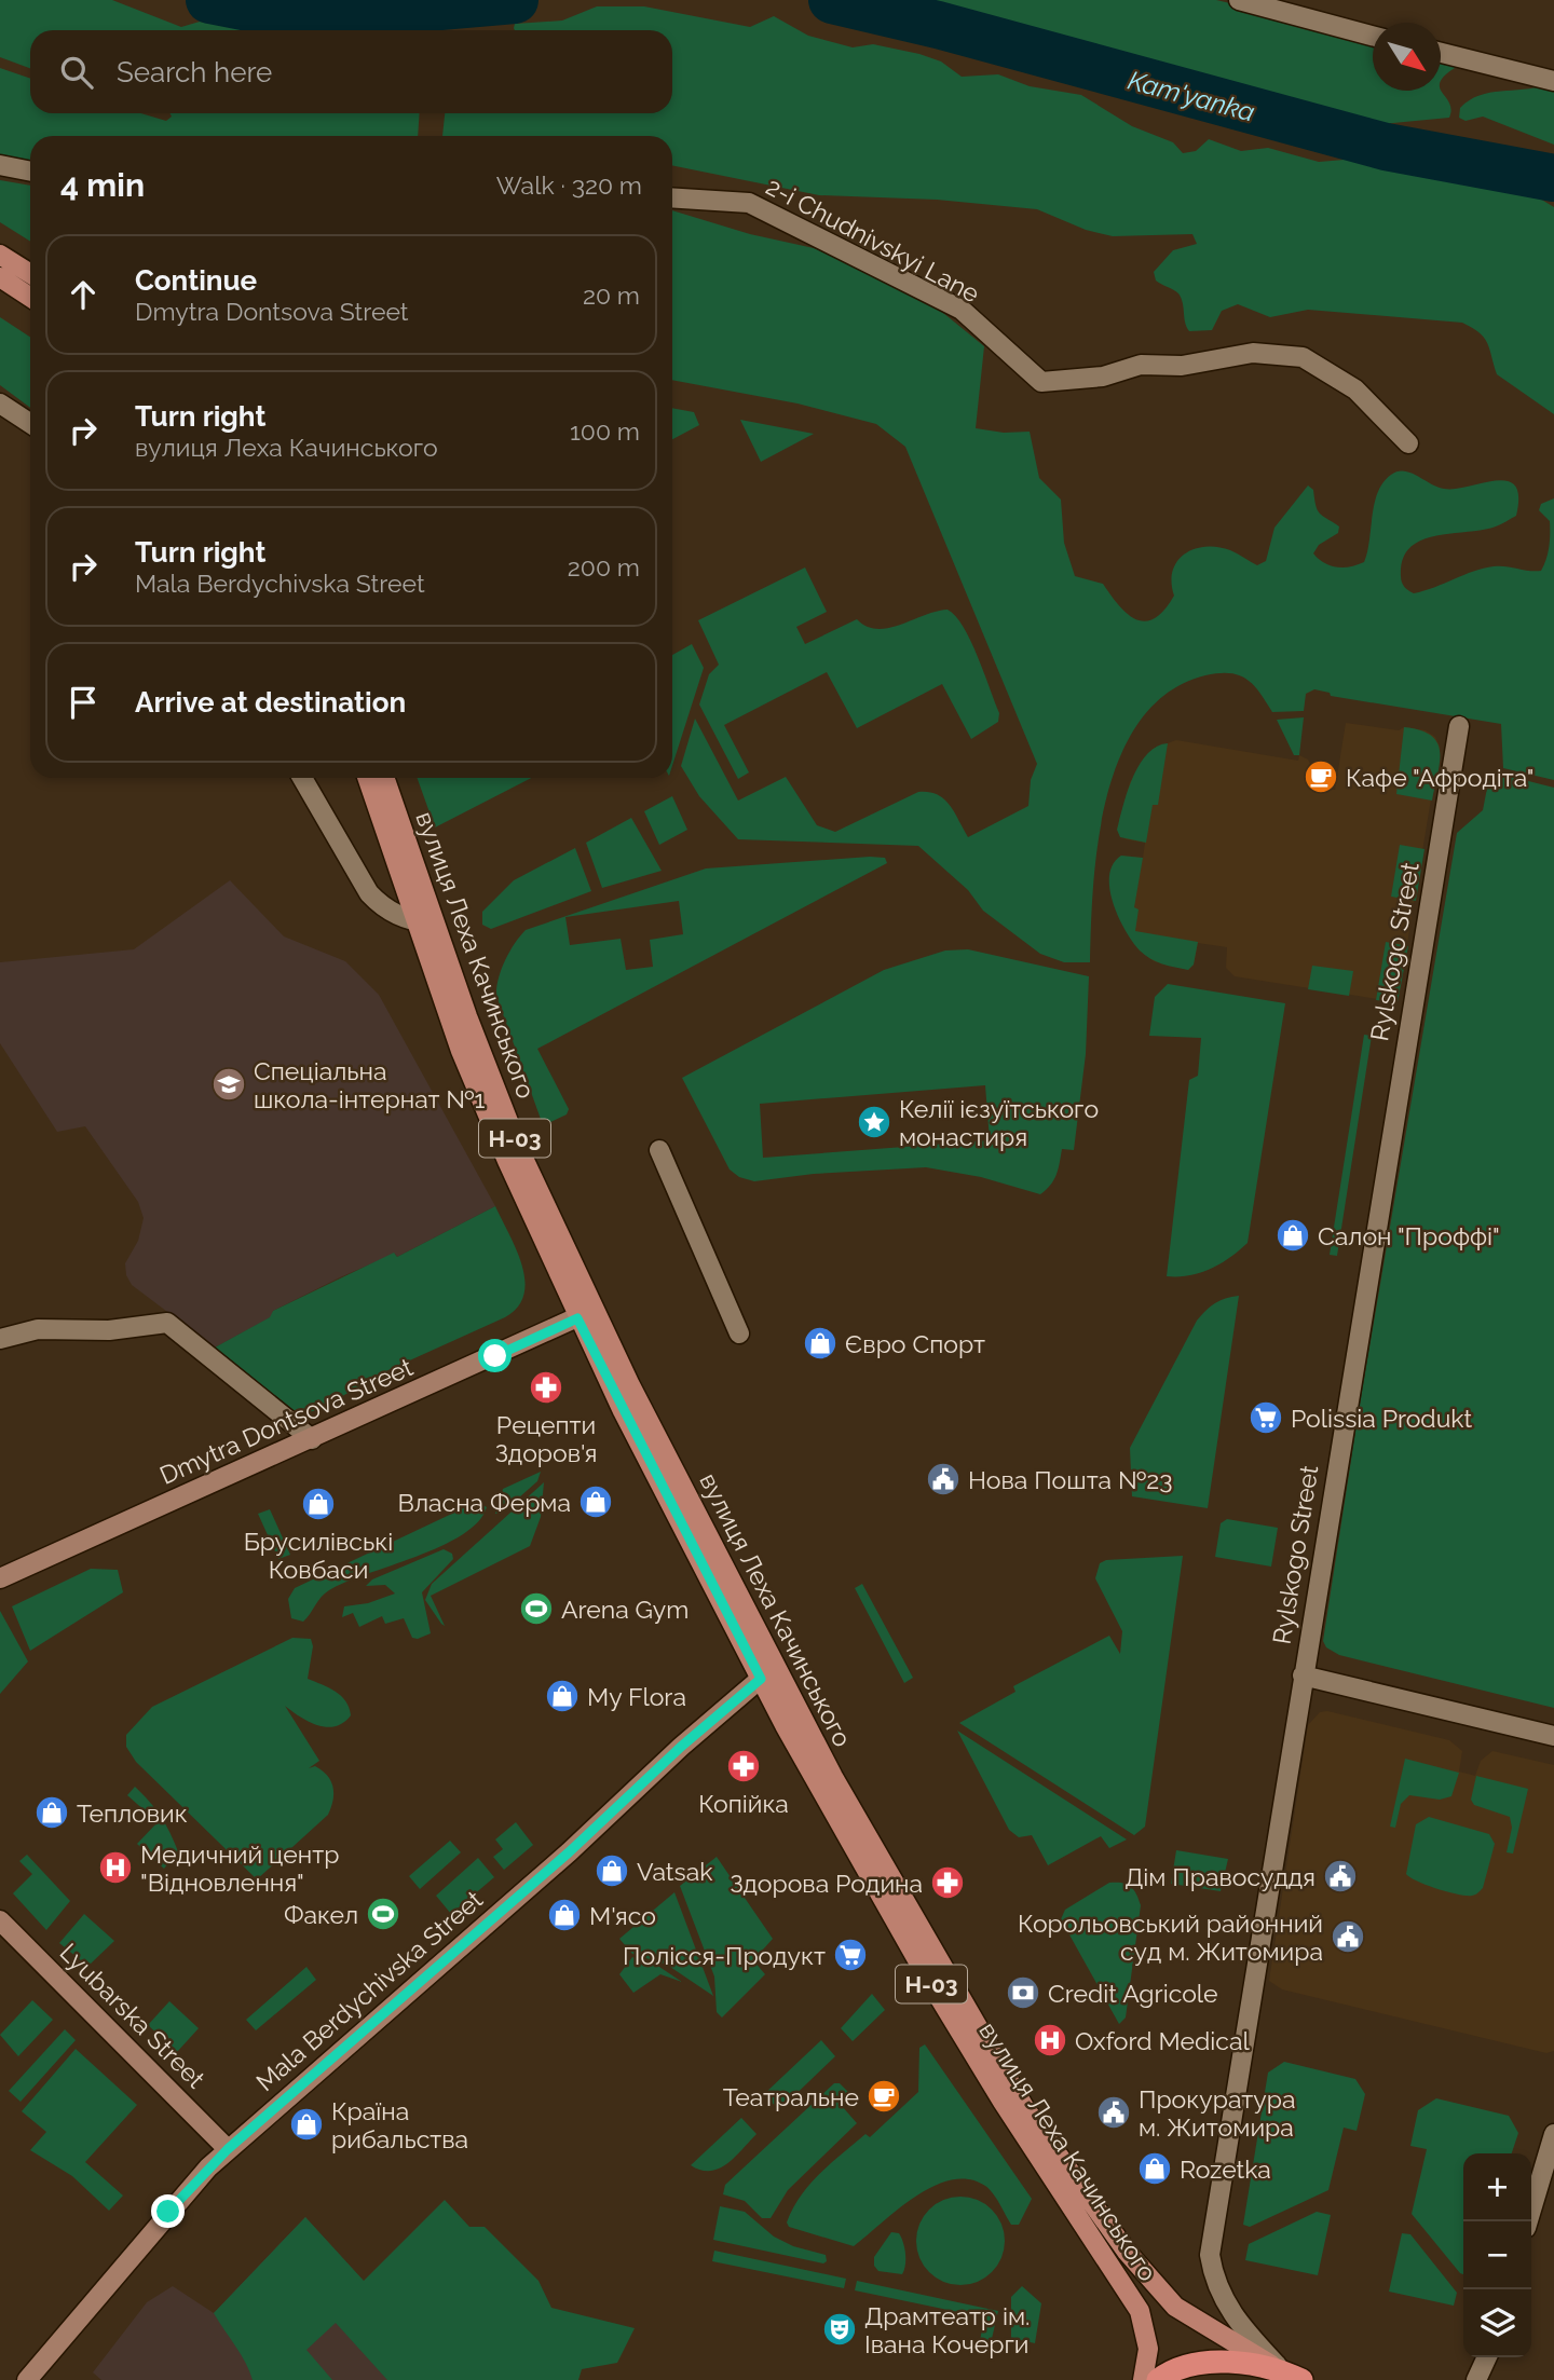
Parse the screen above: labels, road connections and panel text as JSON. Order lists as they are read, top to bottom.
{
  "streets": {
    "main road": ["вулиця Леха Качинського", "Н-03"],
    "street": [
      "2-i Chudnivskyi Lane",
      "Rylskogo Street",
      "Dmytra Dontsova Street",
      "Mala Berdychivska Street",
      "Lyubarska Street"
    ]
  },
  "crossings": [
    ["Rylskogo Street", "вулиця Леха Качинського"],
    ["вулиця Леха Качинського", "Dmytra Dontsova Street"],
    ["вулиця Леха Качинського", "Mala Berdychivska Street"],
    ["Mala Berdychivska Street", "Lyubarska Street"]
  ],
  "water": ["Kam'yanka"],
  "places": {
    "cafe": ["Кафе \"Афродіта\"", "Театральне"],
    "school or university": ["Спеціальна школа-інтернат №1"],
    "place": ["Келії ієзуїтського монастиря"],
    "shop": [
      "Салон \"Проффі\"",
      "Євро Спорт",
      "Власна Ферма",
      "Брусилівські Ковбаси",
      "My Flora",
      "Тепловик",
      "Vatsak",
      "М'ясо",
      "Країна рибальства",
      "Rozetka"
    ],
    "pharmacy": ["Рецепти Здоров'я", "Копійка", "Здорова Родина"],
    "supermarket": ["Polissia Produkt", "Полісся-Продукт"],
    "public building": [
      "Нова Пошта №23",
      "Дім Правосуддя",
      "Корольовський районний суд м. Житомира",
      "Прокуратура м. Житомира"
    ],
    "sports": ["Arena Gym", "Факел"],
    "hospital": ["Медичний центр \"Відновлення\"", "Oxford Medical"],
    "bank": ["Credit Agricole"],
    "theatre": ["Драмтеатр ім. Івана Кочерги"]
  },
  "north": "bottom right",
  "page": {
    "search": "Search here",
    "heading": ["4 min", "Walk · 320 m"],
    "list": [
      ["Continue", "Dmytra Dontsova Street", "20 m"],
      ["Turn right", "вулиця Леха Качинського", "100 m"],
      ["Turn right", "Mala Berdychivska Street", "200 m"],
      "Arrive at destination"
    ],
    "map_buttons": ["+", "−"]
  }
}
